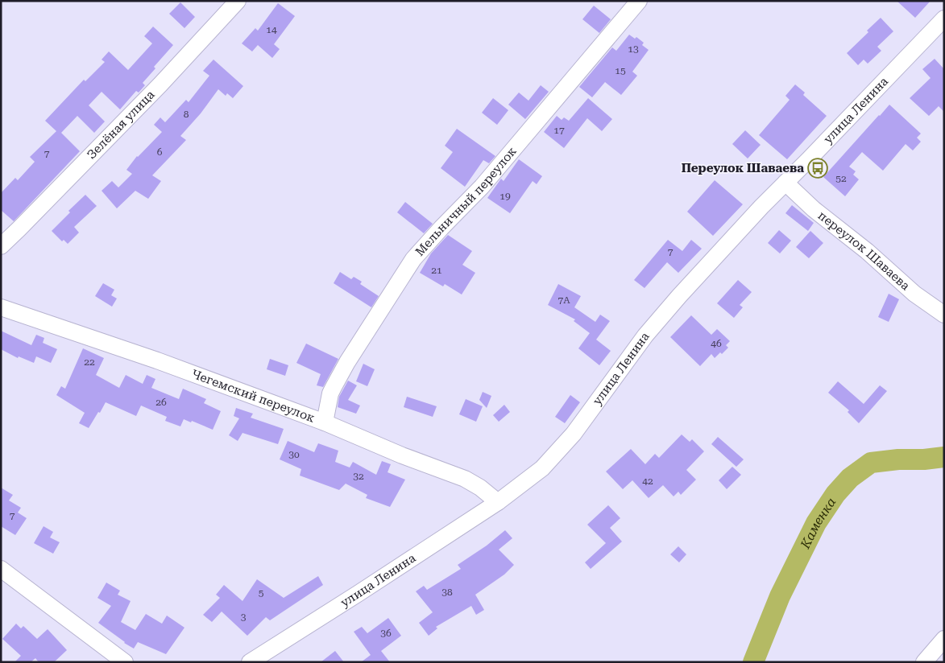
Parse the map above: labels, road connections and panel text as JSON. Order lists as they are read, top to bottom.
{
  "streets": {
    "street": [
      "улица Ленина",
      "Зелёная улица",
      "Мельничный переулок",
      "переулок Шаваева",
      "Чегемский переулок"
    ]
  },
  "crossings": [
    ["улица Ленина", "переулок Шаваева"],
    ["улица Ленина", "Чегемский переулок"],
    ["Мельничный переулок", "Чегемский переулок"]
  ],
  "water": ["Каменка"],
  "places": {
    "bus stop": ["Переулок Шаваева"]
  },
  "house_numbers": [
    "14",
    "13",
    "15",
    "8",
    "17",
    "6",
    "7",
    "52",
    "19",
    "7",
    "21",
    "7А",
    "46",
    "22",
    "26",
    "30",
    "32",
    "42",
    "7",
    "38",
    "5",
    "3",
    "36"
  ]
}
